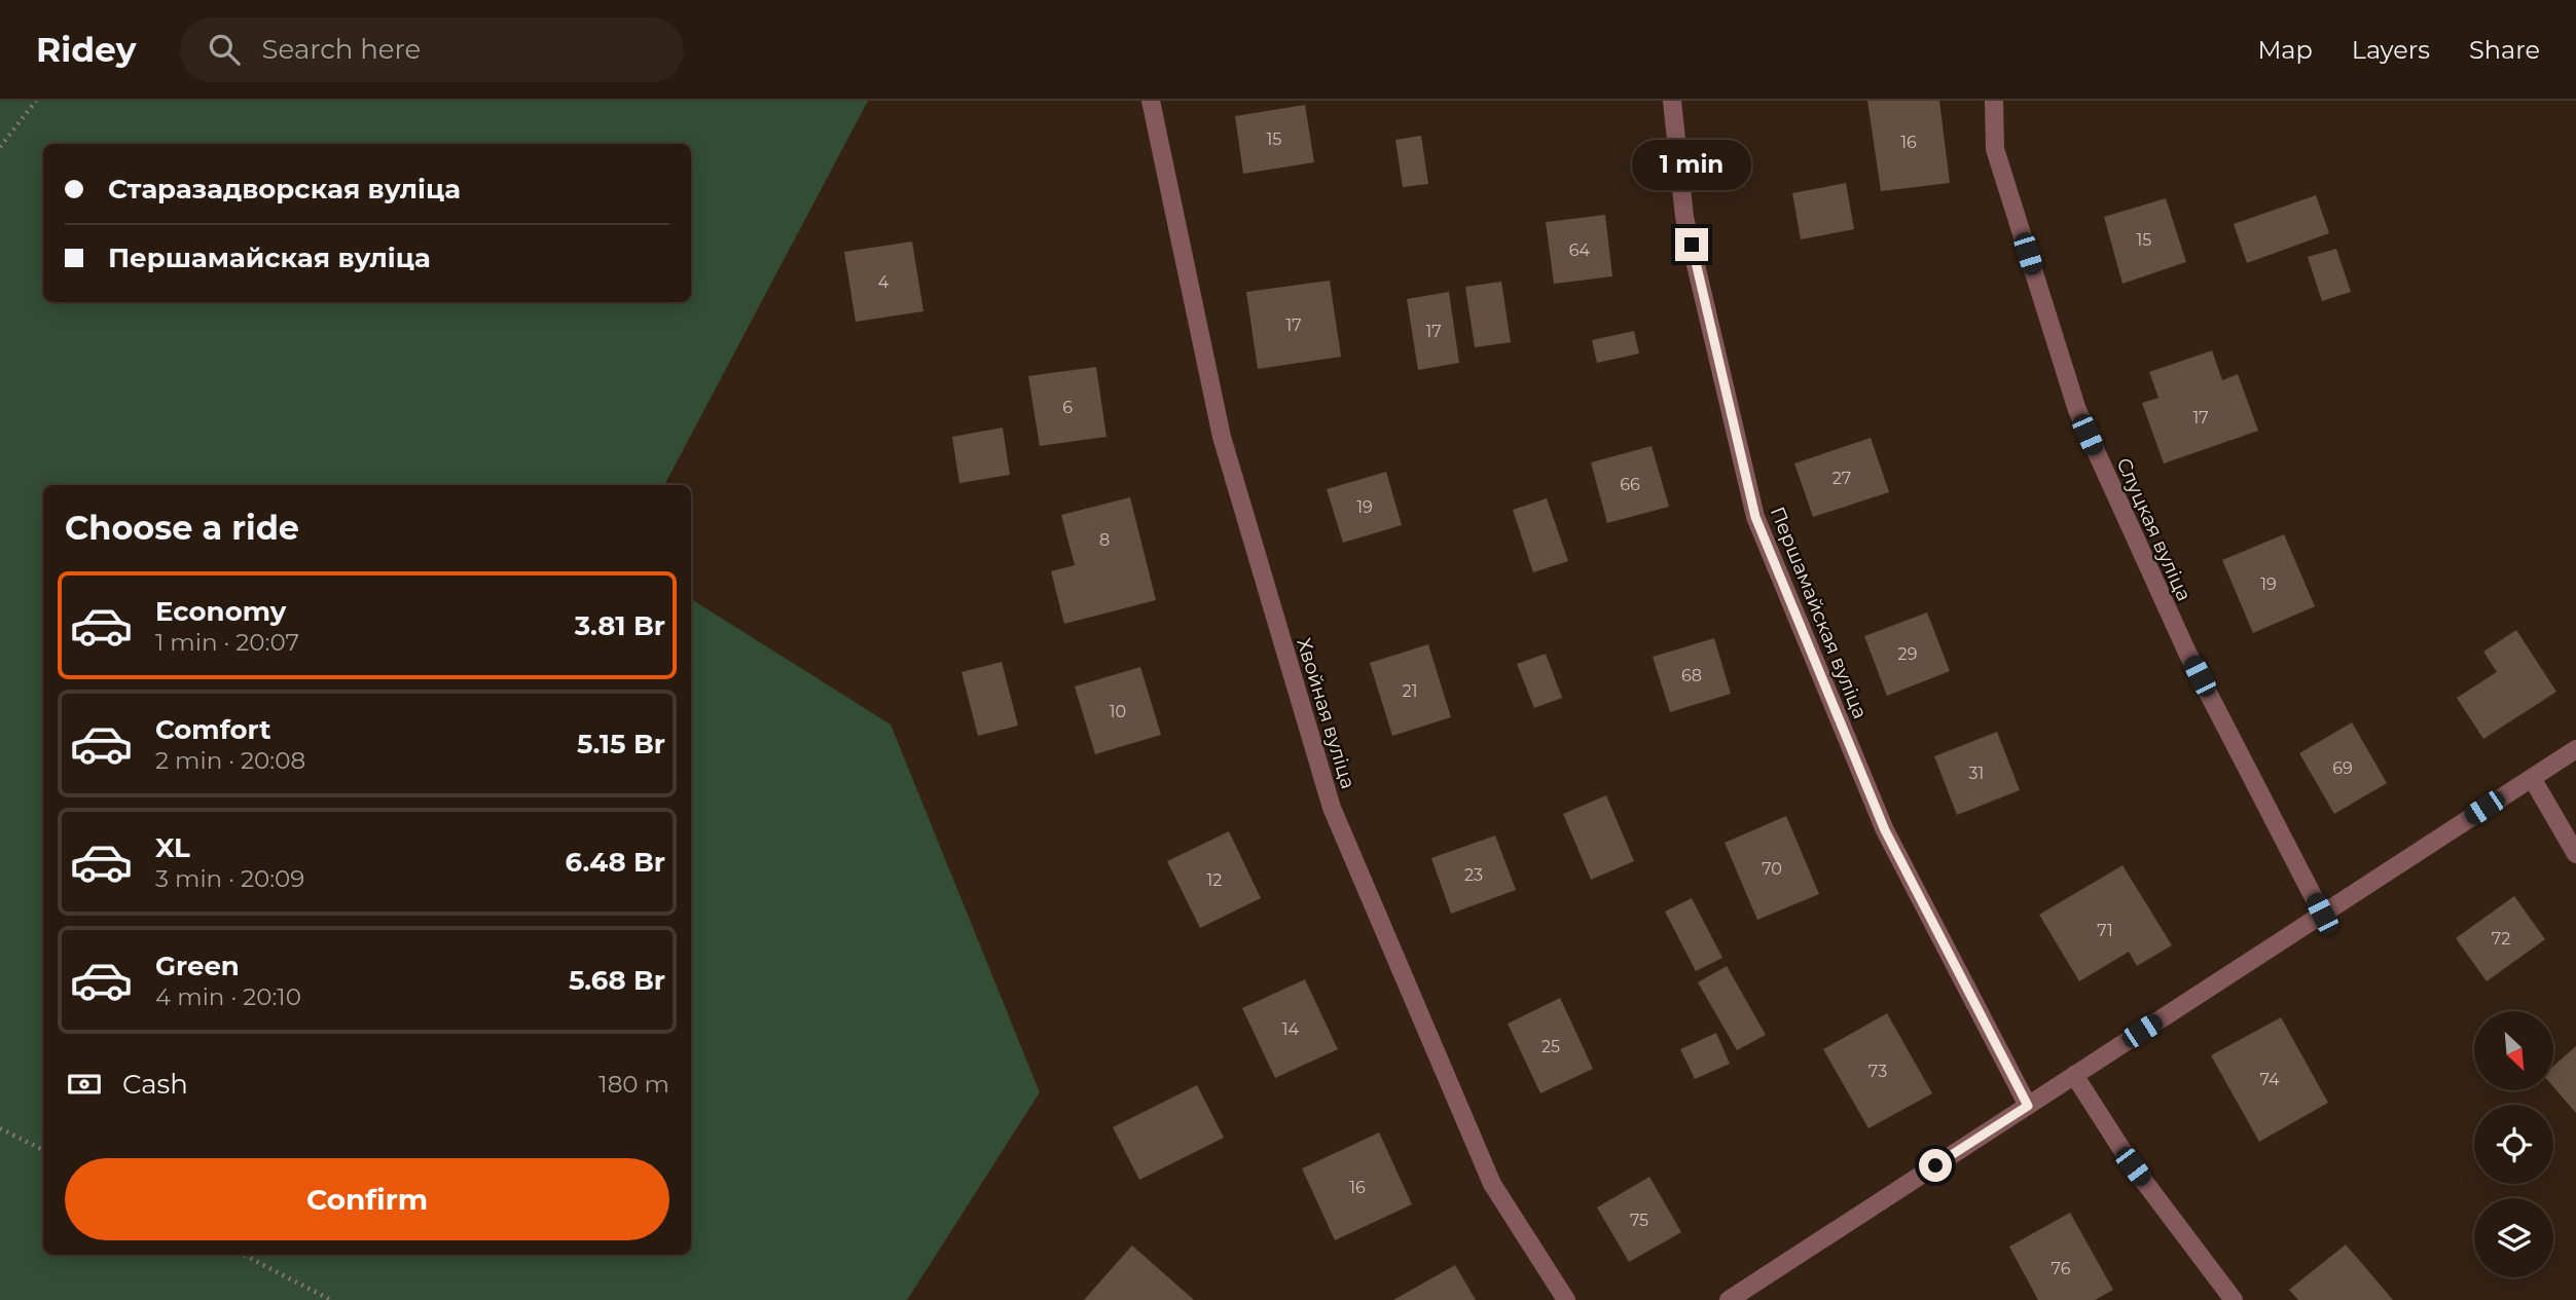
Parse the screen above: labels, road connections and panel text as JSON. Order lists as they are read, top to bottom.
{
  "streets": {
    "street": ["Слуцкая вуліца", "Першамайская вуліца", "Хвойная вуліца"]
  },
  "house_numbers": [
    "15",
    "16",
    "15",
    "64",
    "4",
    "17",
    "17",
    "6",
    "17",
    "27",
    "66",
    "19",
    "8",
    "19",
    "29",
    "68",
    "21",
    "10",
    "69",
    "31",
    "70",
    "23",
    "12",
    "71",
    "72",
    "14",
    "25",
    "73",
    "74",
    "16",
    "75",
    "76"
  ],
  "north": "bottom right",
  "page": {
    "header": "Ridey",
    "search": "Search here",
    "nav": ["Map", "Layers", "Share"],
    "bubble": "1 min",
    "banner": ["Старазадворская вуліца", "Першамайская вуліца"],
    "heading": "Choose a ride",
    "list": [
      {
        "name": "Economy",
        "note": "1 min · 20:07",
        "value": "3.81 Br"
      },
      {
        "name": "Comfort",
        "note": "2 min · 20:08",
        "value": "5.15 Br"
      },
      {
        "name": "XL",
        "note": "3 min · 20:09",
        "value": "6.48 Br"
      },
      {
        "name": "Green",
        "note": "4 min · 20:10",
        "value": "5.68 Br"
      }
    ],
    "pay": ["Cash", "180 m"],
    "buttons": "Confirm"
  }
}
